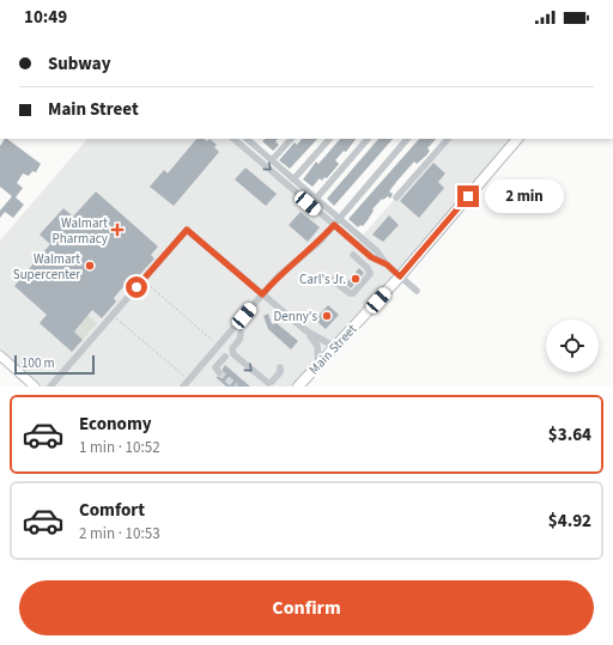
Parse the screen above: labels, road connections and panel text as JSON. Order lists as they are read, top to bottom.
{
  "streets": {
    "highway": ["Main Street"]
  },
  "places": {
    "health": ["Walmart Pharmacy"],
    "other": ["Walmart Supercenter", "Carl's Jr.", "Denny's"]
  },
  "scale_bar": "100 m",
  "page": {
    "status": "10:49",
    "banner": ["Subway", "Main Street"],
    "bubble": "2 min",
    "scale": "100 m",
    "list": [
      {
        "name": "Economy",
        "note": "1 min · 10:52",
        "value": "$3.64"
      },
      {
        "name": "Comfort",
        "note": "2 min · 10:53",
        "value": "$4.92"
      }
    ],
    "buttons": "Confirm"
  }
}
